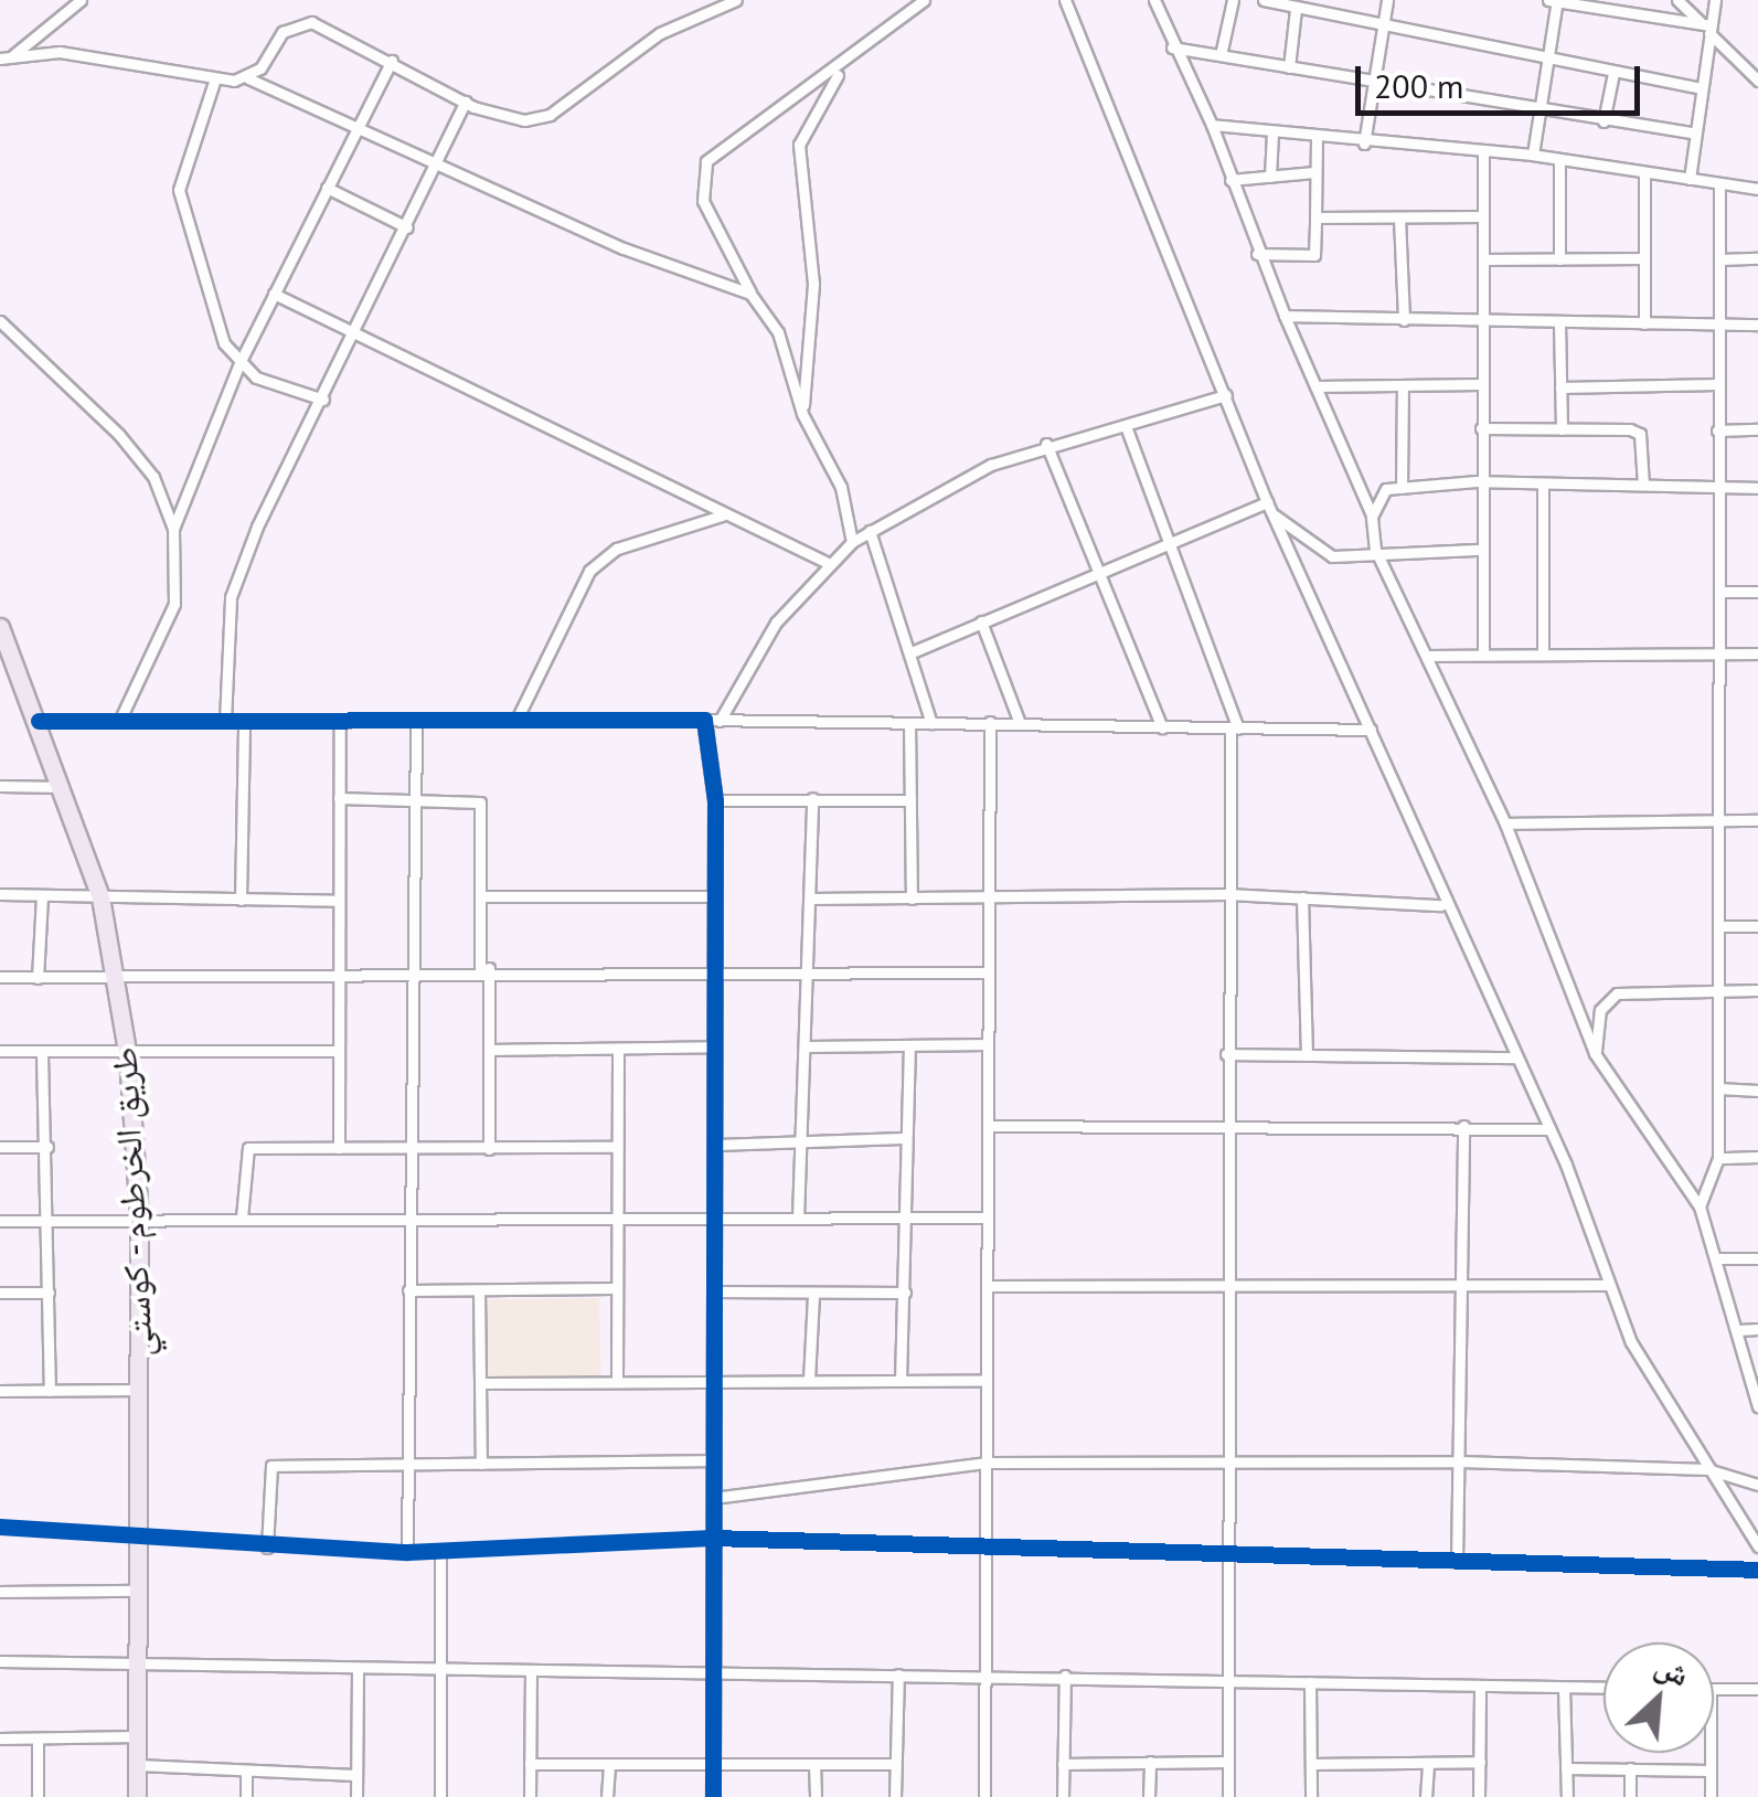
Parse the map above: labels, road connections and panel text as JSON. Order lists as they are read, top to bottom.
{
  "streets": {
    "highway": ["طريق الخرطوم - كوستي"]
  },
  "scale_bar": "200 m",
  "north": "top right"
}
